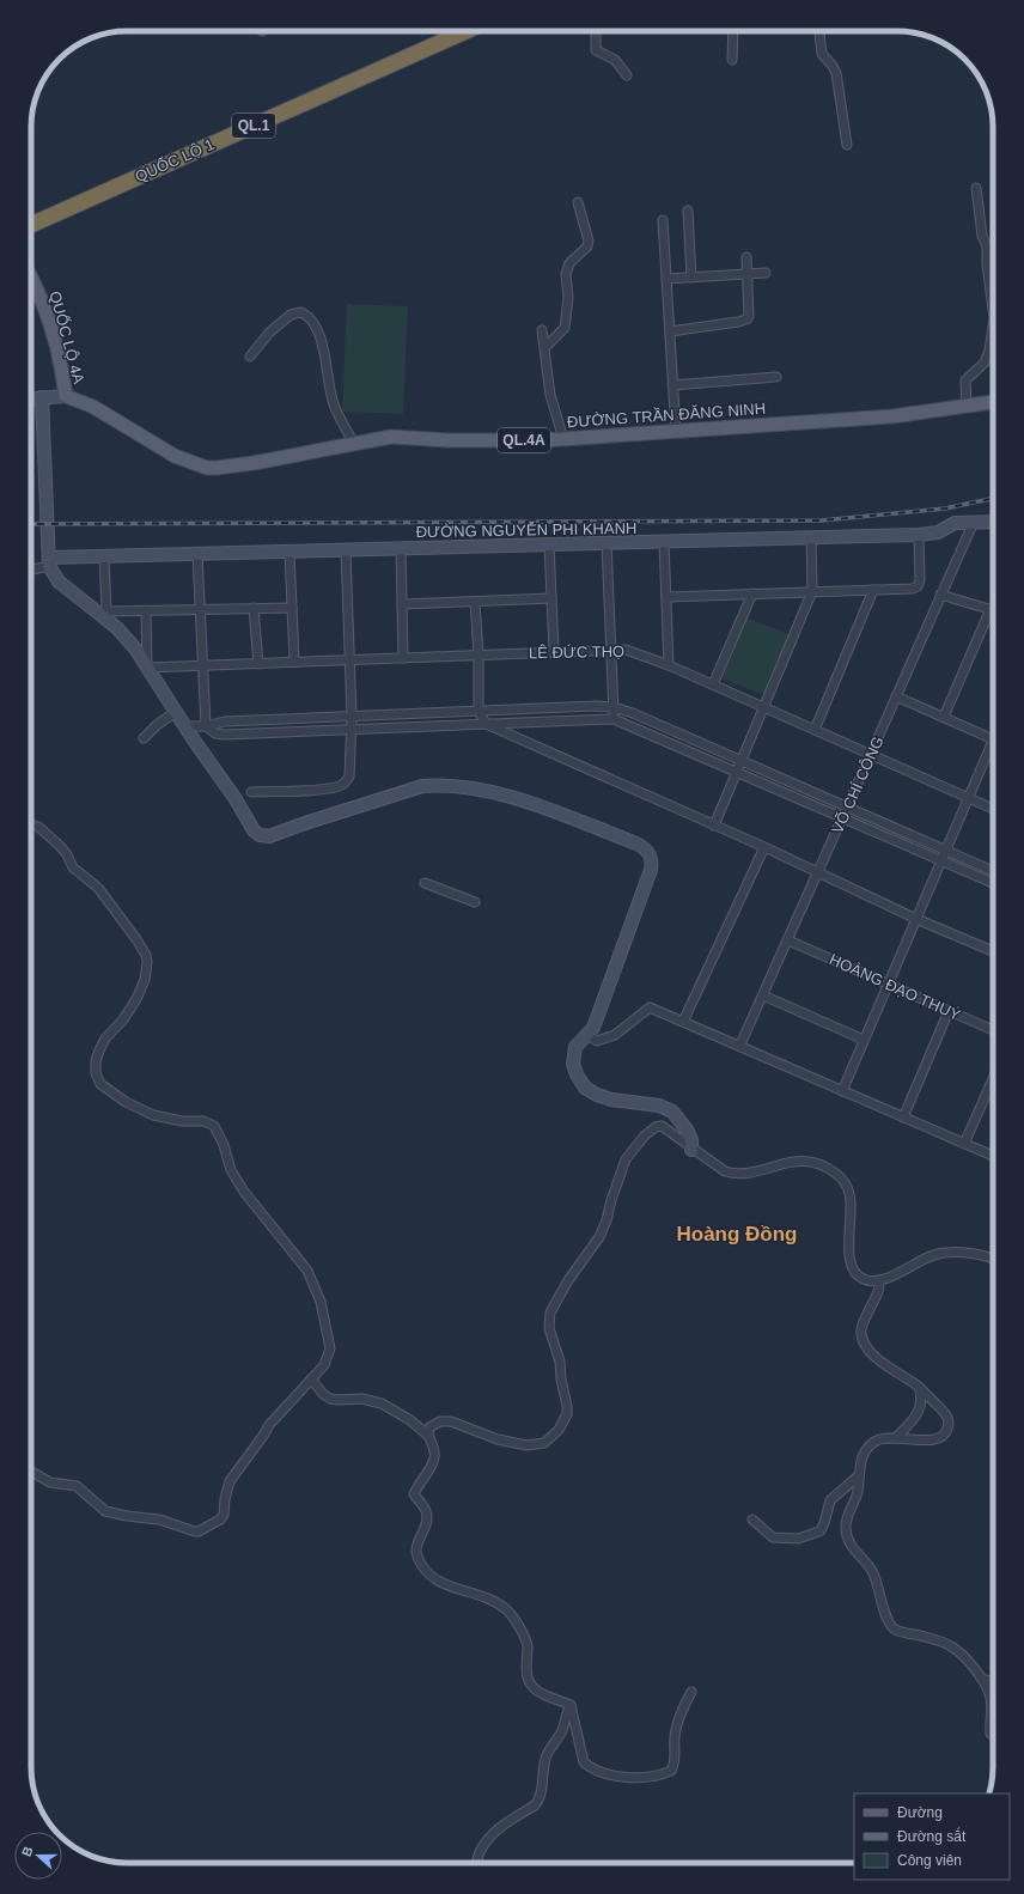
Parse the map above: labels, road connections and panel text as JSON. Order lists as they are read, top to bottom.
{
  "streets": {
    "highway": ["QL.1", "QUỐC LỘ 1"],
    "main road": ["QUỐC LỘ 4A", "ĐƯỜNG TRẦN ĐĂNG NINH", "QL.4A"],
    "street": [
      "ĐƯỜNG NGUYỄN PHI KHANH",
      "LÊ ĐỨC THỌ",
      "VÕ CHÍ CÔNG",
      "HOÀNG ĐẠO THUÝ"
    ]
  },
  "crossings": [
    ["QUỐC LỘ 4A", "ĐƯỜNG TRẦN ĐĂNG NINH"],
    ["ĐƯỜNG NGUYỄN PHI KHANH", "VÕ CHÍ CÔNG"],
    ["LÊ ĐỨC THỌ", "VÕ CHÍ CÔNG"],
    ["VÕ CHÍ CÔNG", "HOÀNG ĐẠO THUÝ"]
  ],
  "districts": ["Hoàng Đồng"],
  "legend": ["Đường", "Đường sắt", "Công viên"],
  "north": "left"
}
